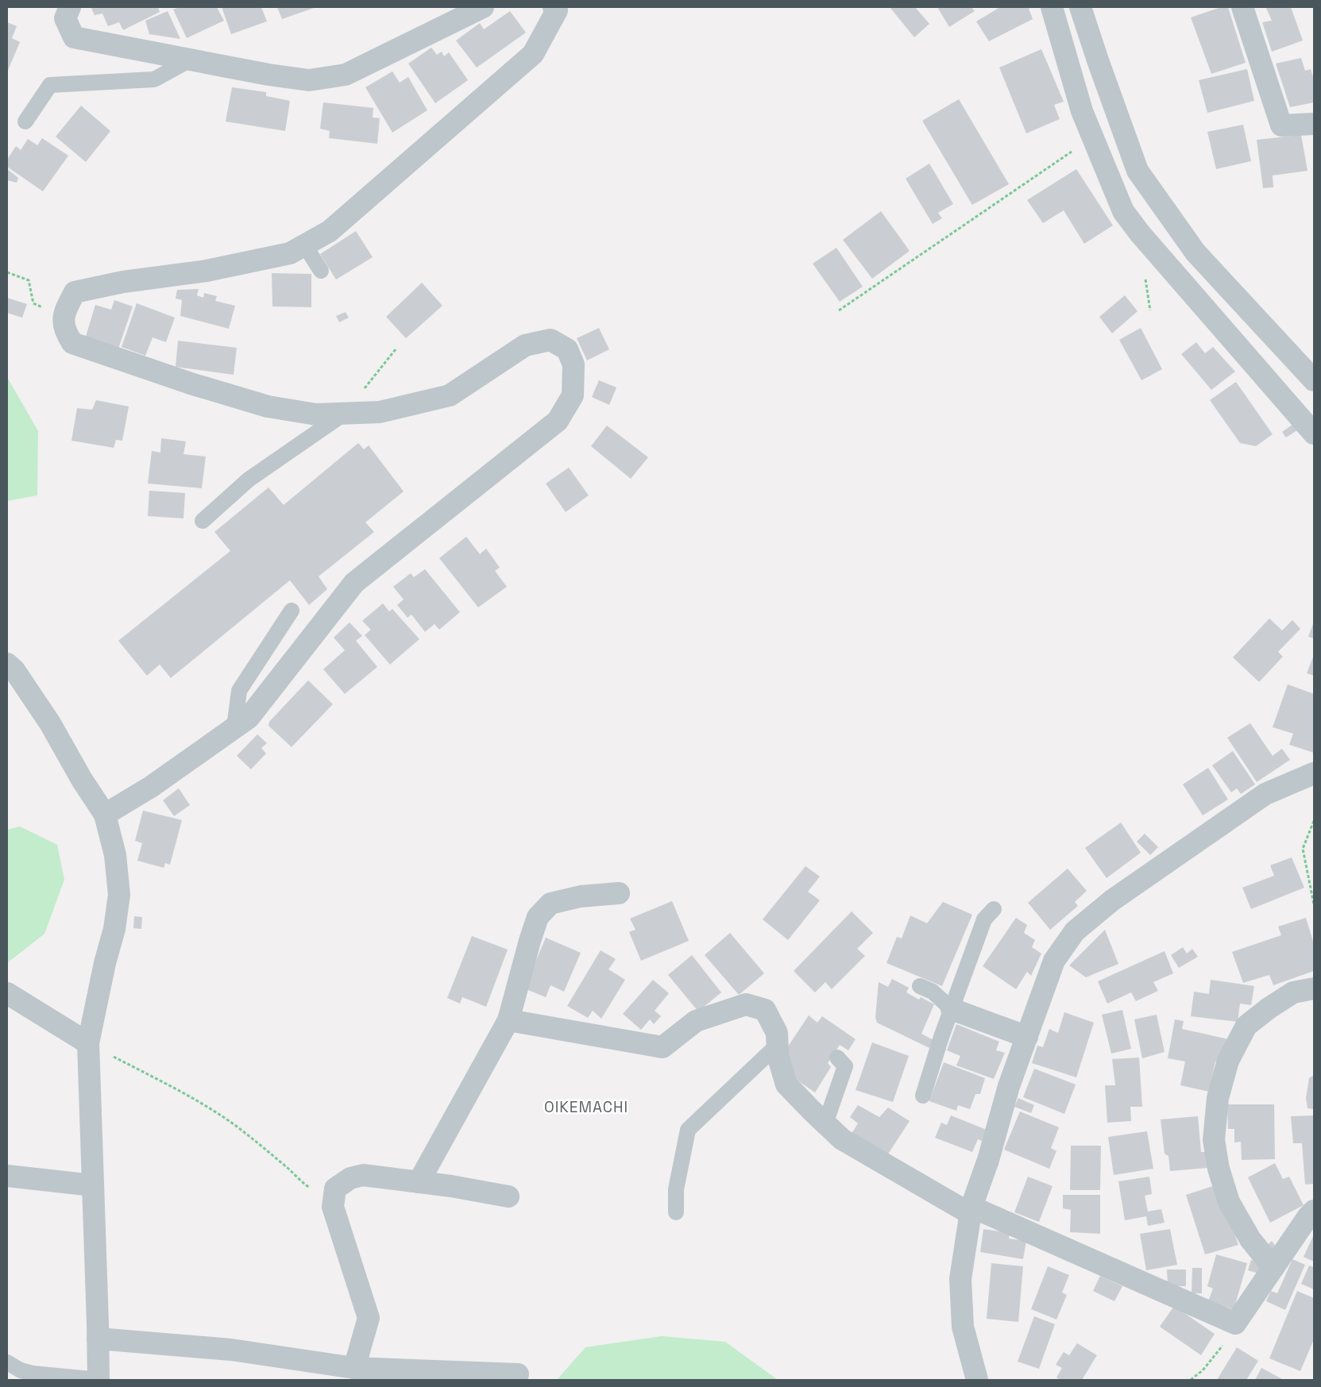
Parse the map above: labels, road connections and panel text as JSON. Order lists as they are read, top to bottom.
{
  "districts": ["OIKEMACHI"]
}
